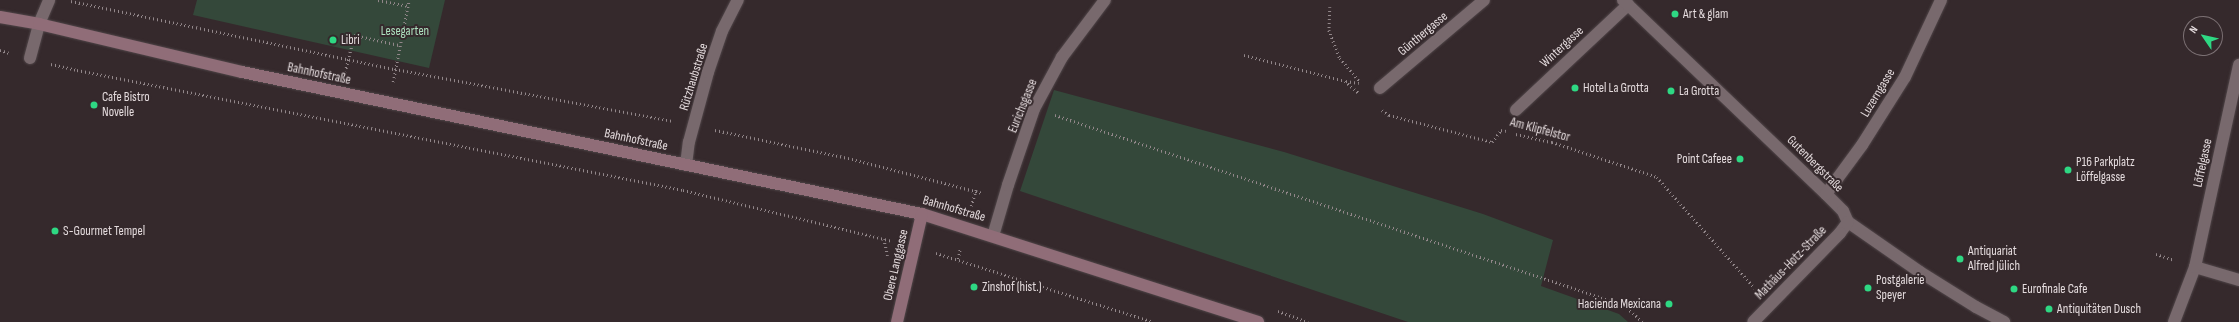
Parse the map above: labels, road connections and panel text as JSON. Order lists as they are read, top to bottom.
{
  "streets": {
    "main road": ["Bahnhofstraße", "Obere Langgasse"],
    "street": [
      "Günthergasse",
      "Wintergasse",
      "Rützhaubstraße",
      "Luzerngasse",
      "Eurichsgasse",
      "Löffelgasse",
      "Gutenbergstraße",
      "Mathäus-Hotz-Straße"
    ],
    "path": ["Am Klipfelstor"]
  },
  "crossings": [
    ["Wintergasse", "Gutenbergstraße"],
    ["Bahnhofstraße", "Rützhaubstraße"],
    ["Bahnhofstraße", "Eurichsgasse"],
    ["Bahnhofstraße", "Obere Langgasse"],
    ["Luzerngasse", "Gutenbergstraße"],
    ["Am Klipfelstor", "Mathäus-Hotz-Straße"],
    ["Gutenbergstraße", "Mathäus-Hotz-Straße"]
  ],
  "parks": ["Lesegarten"],
  "places": [
    "Art & glam",
    "Libri",
    "Hotel La Grotta",
    "La Grotta",
    "Cafe Bistro Novelle",
    "Point Cafeee",
    "P16 Parkplatz Löffelgasse",
    "S-Gourmet Tempel",
    "Antiquariat Alfred Jülich",
    "Zinshof (hist.)",
    "Postgalerie Speyer",
    "Eurofinale Cafe",
    "Hacienda Mexicana",
    "Antiquitäten Dusch"
  ],
  "north": "top left"
}
